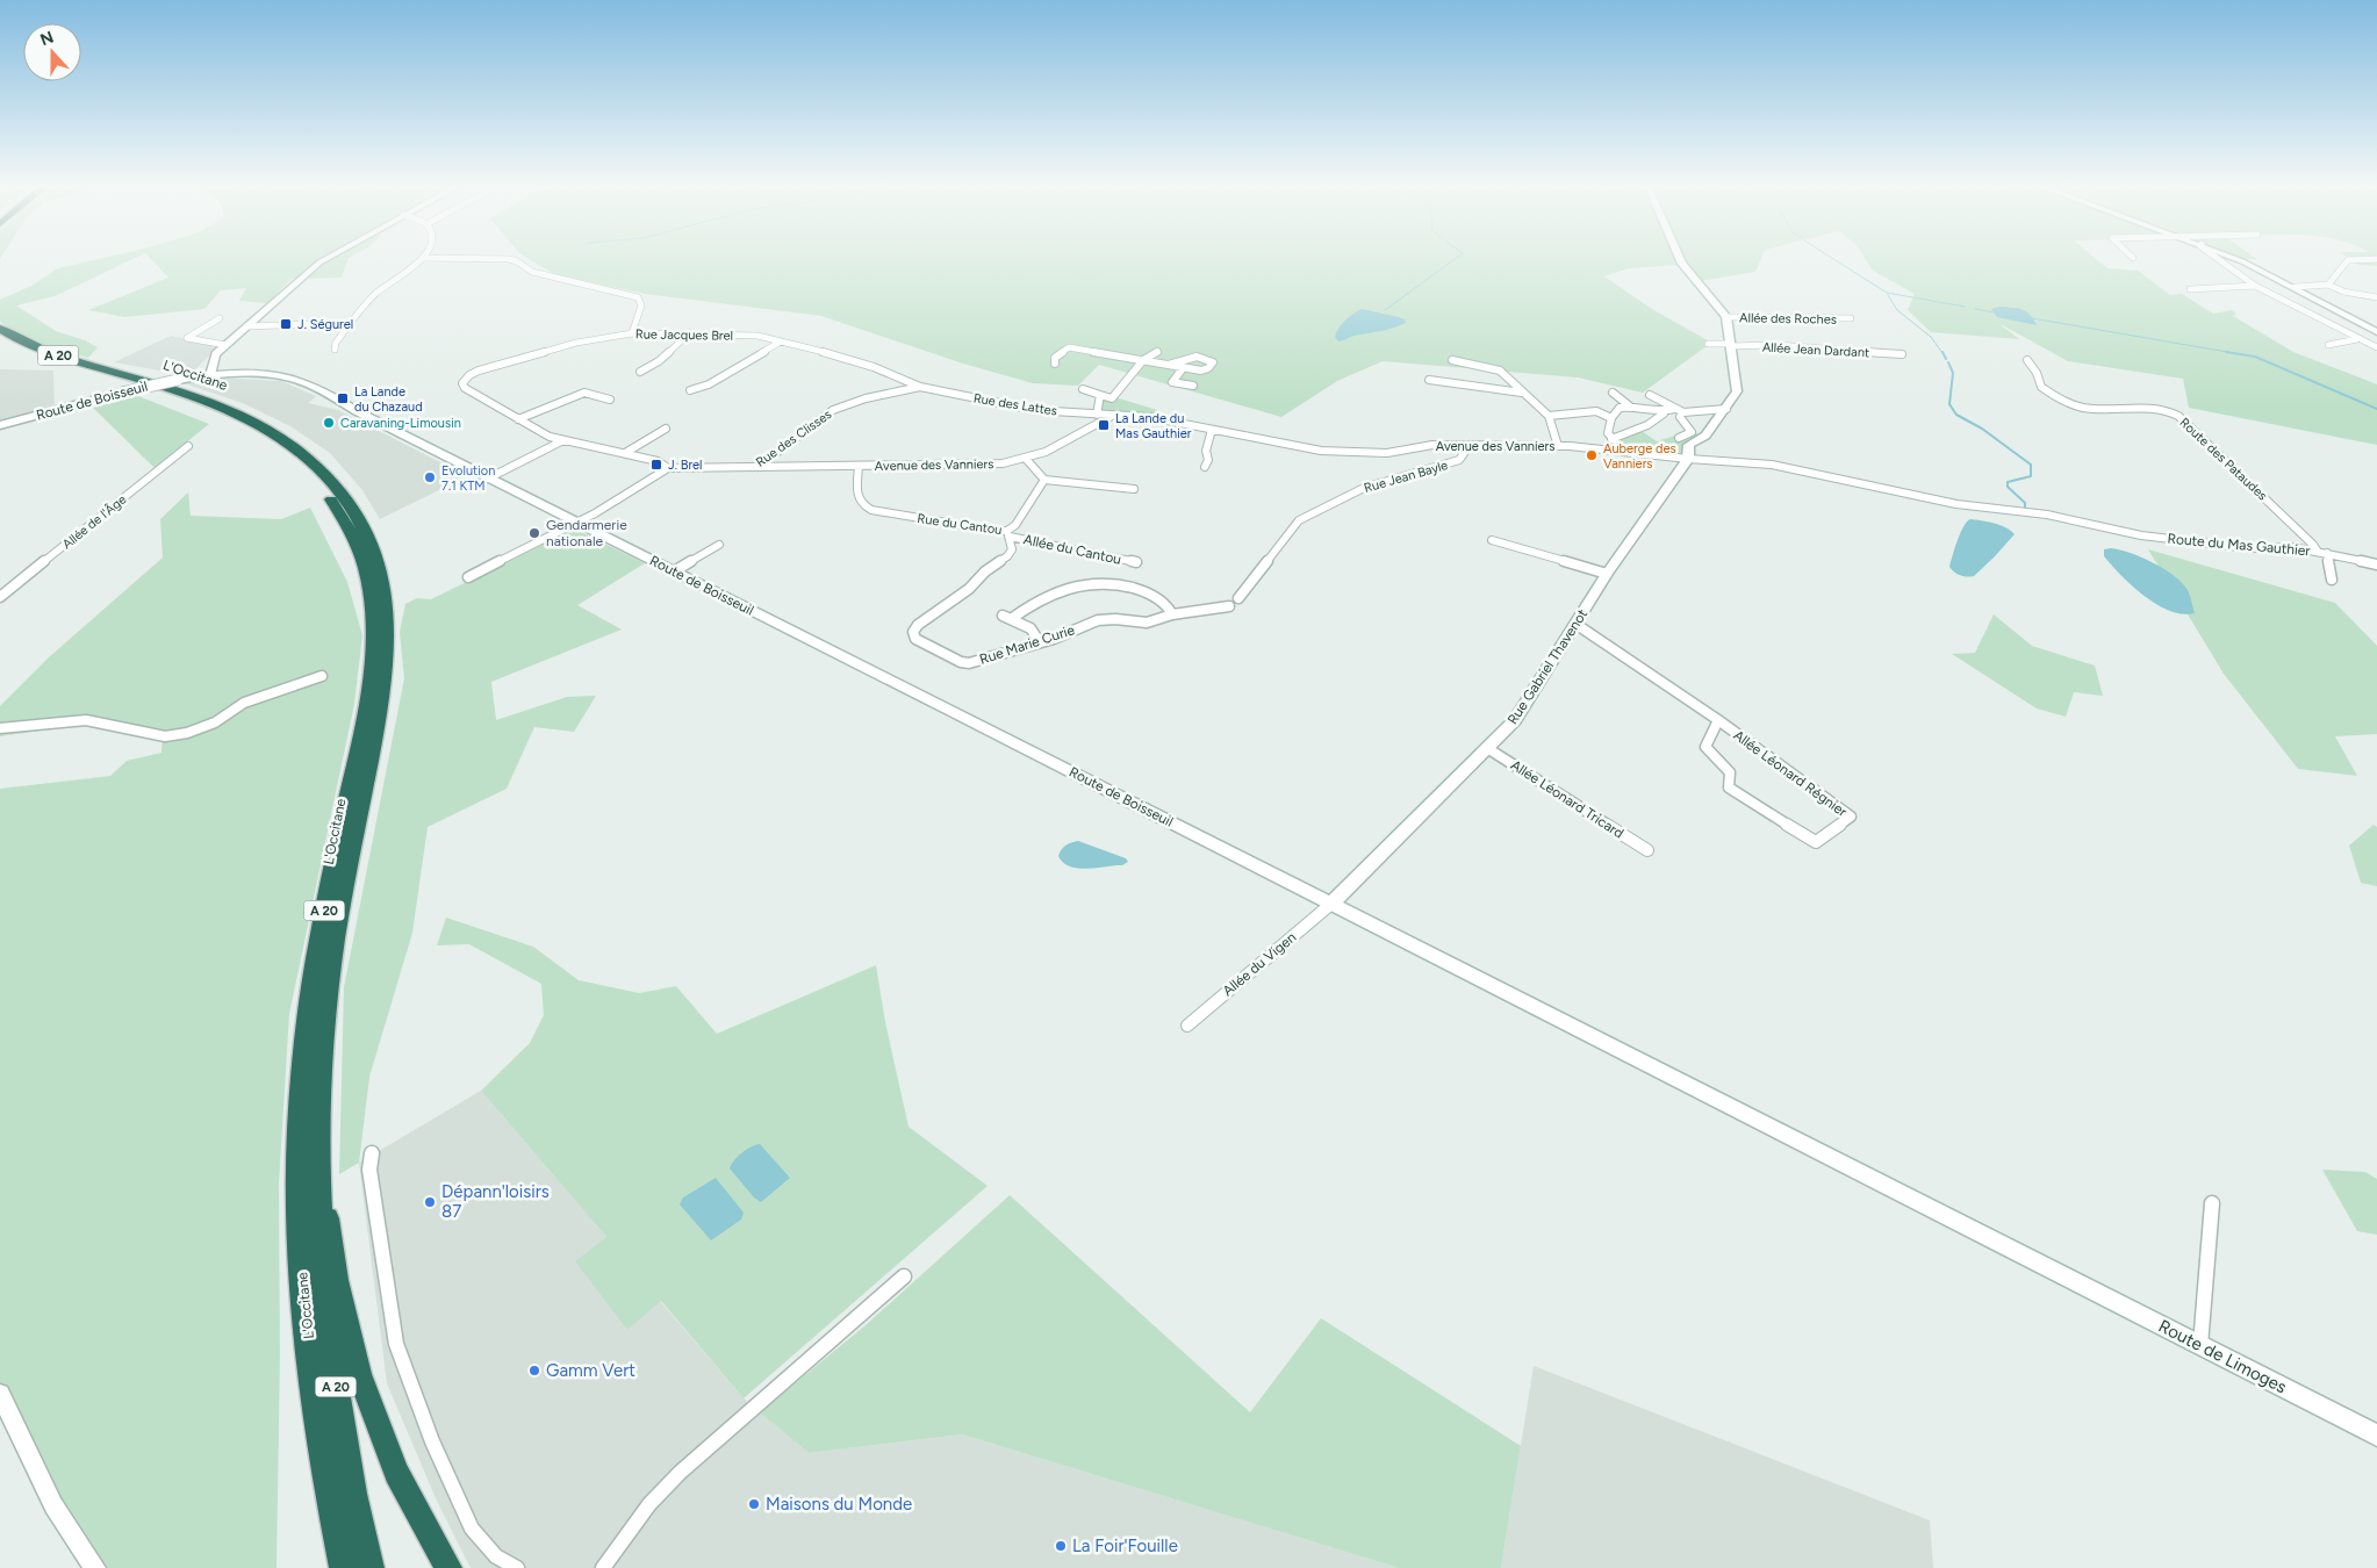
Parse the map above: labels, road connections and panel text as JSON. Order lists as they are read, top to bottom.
{
  "streets": {
    "highway": ["A 20", "L'Occitane"],
    "main road": ["Route de Boisseuil", "Rue Gabriel Thavenot", "Route de Limoges"],
    "street": [
      "Allée des Roches",
      "Rue Jacques Brel",
      "Allée Jean Dardant",
      "Rue des Lattes",
      "Rue des Clisses",
      "Avenue des Vanniers",
      "Route des Pataudes",
      "Rue Jean Bayle",
      "Allée de l'Âge",
      "Rue du Cantou",
      "Route du Mas Gauthier",
      "Allée du Cantou",
      "Rue Marie Curie",
      "Allée Léonard Régnier",
      "Allée Léonard Tricard",
      "Allée du Vigen"
    ]
  },
  "crossings": [
    ["Rue Jacques Brel", "Rue des Lattes"],
    ["Rue Jacques Brel", "Rue des Clisses"],
    ["Route de Boisseuil", "Rue Gabriel Thavenot"],
    ["Route de Boisseuil", "Allée du Vigen"],
    ["Route de Boisseuil", "Route de Limoges"],
    ["Rue des Lattes", "Rue des Clisses"],
    ["Rue des Lattes", "Avenue des Vanniers"],
    ["Rue des Clisses", "Avenue des Vanniers"],
    ["Avenue des Vanniers", "Rue Jean Bayle"],
    ["Avenue des Vanniers", "Rue du Cantou"],
    ["Avenue des Vanniers", "Route du Mas Gauthier"],
    ["Avenue des Vanniers", "Rue Gabriel Thavenot"],
    ["Route des Pataudes", "Route du Mas Gauthier"],
    ["Rue du Cantou", "Allée du Cantou"],
    ["Rue du Cantou", "Rue Marie Curie"],
    ["Allée du Cantou", "Rue Marie Curie"],
    ["Rue Gabriel Thavenot", "Allée Léonard Régnier"],
    ["Rue Gabriel Thavenot", "Allée Léonard Tricard"],
    ["Rue Gabriel Thavenot", "Allée du Vigen"]
  ],
  "places": {
    "transit": [
      "J. Ségurel",
      "La Lande du Chazaud",
      "La Lande du Mas Gauthier",
      "J. Brel"
    ],
    "other": [
      "Caravaning-Limousin",
      "Auberge des Vanniers",
      "Evolution 7.1 KTM",
      "Gendarmerie nationale",
      "Dépann'loisirs 87",
      "Gamm Vert",
      "Maisons du Monde",
      "La Foir'Fouille"
    ]
  },
  "north": "top"
}
